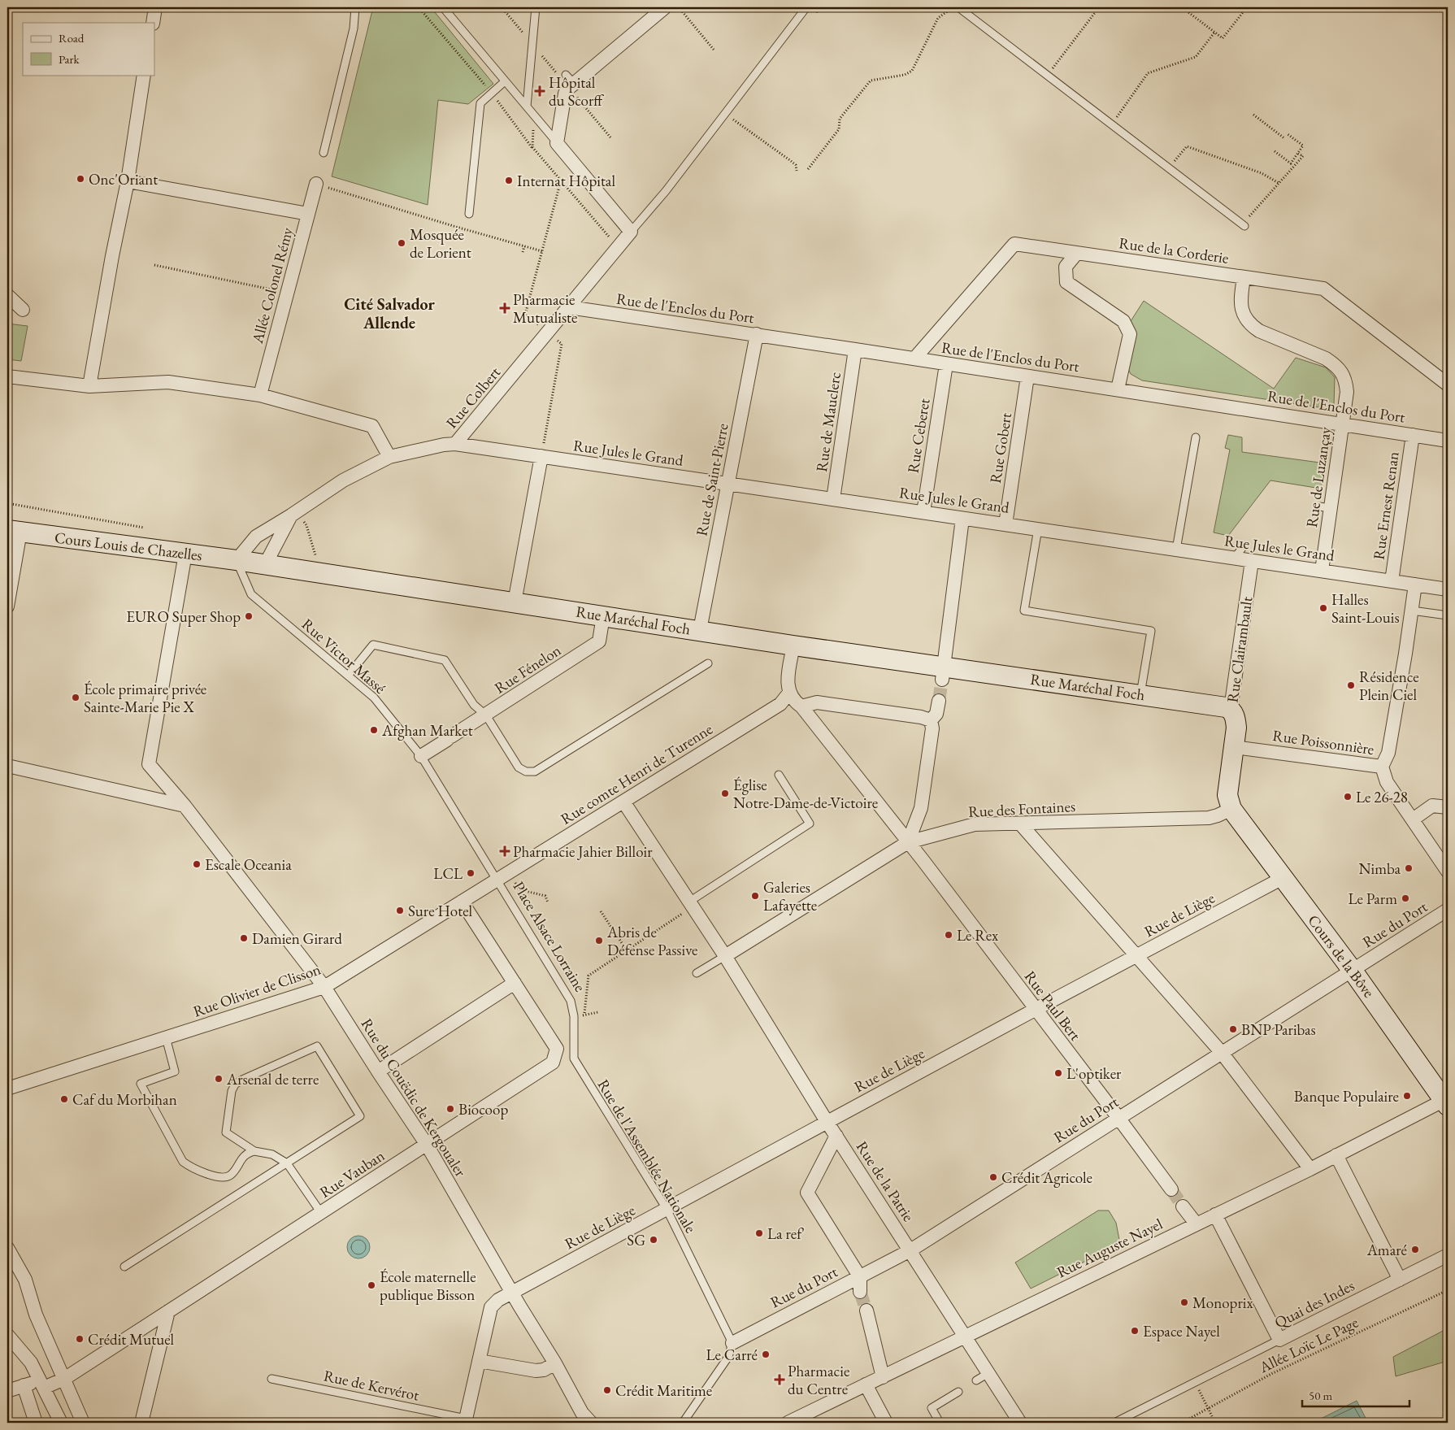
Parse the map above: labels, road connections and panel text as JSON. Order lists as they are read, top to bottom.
{
  "streets": {
    "street": [
      "Rue de la Corderie",
      "Allée Colonel Rémy",
      "Rue de l'Enclos du Port",
      "Rue Colbert",
      "Rue de Mauclerc",
      "Rue Ceberet",
      "Rue Gobert",
      "Rue Jules le Grand",
      "Rue de Luzançay",
      "Rue de Saint-Pierre",
      "Rue Ernest Renan",
      "Cours Louis de Chazelles",
      "Rue Maréchal Foch",
      "Rue Clairambault",
      "Rue Fénelon",
      "Rue Poissonnière",
      "Rue comte Henri de Turenne",
      "Rue des Fontaines",
      "Rue de Liège",
      "Rue du Port",
      "Cours de la Bôve",
      "Rue Olivier de Clisson",
      "Rue Paul Bert",
      "Rue du Couëdic de Kergoualer",
      "Rue Vauban",
      "Rue de la Patrie",
      "Rue Auguste Nayel",
      "Quai des Indes"
    ],
    "lane": [
      "Rue Victor Massé",
      "Place Alsace Lorraine",
      "Rue de l'Assemblée Nationale",
      "Rue de Kervérot"
    ],
    "path": ["Allée Loïc Le Page"]
  },
  "crossings": [
    ["Rue de la Corderie", "Rue de l'Enclos du Port"],
    ["Rue de la Corderie", "Rue de Luzançay"],
    ["Rue de l'Enclos du Port", "Rue Colbert"],
    ["Rue de l'Enclos du Port", "Rue de Mauclerc"],
    ["Rue de l'Enclos du Port", "Rue Ceberet"],
    ["Rue de l'Enclos du Port", "Rue Gobert"],
    ["Rue de l'Enclos du Port", "Rue de Luzançay"],
    ["Rue de l'Enclos du Port", "Rue de Saint-Pierre"],
    ["Rue de l'Enclos du Port", "Rue Ernest Renan"],
    ["Rue Colbert", "Rue Jules le Grand"],
    ["Rue Colbert", "Cours Louis de Chazelles"],
    ["Rue Colbert", "Rue Victor Massé"],
    ["Rue de Mauclerc", "Rue Jules le Grand"],
    ["Rue Ceberet", "Rue Jules le Grand"],
    ["Rue Gobert", "Rue Jules le Grand"],
    ["Rue Jules le Grand", "Rue de Luzançay"],
    ["Rue Jules le Grand", "Rue de Saint-Pierre"],
    ["Rue Jules le Grand", "Rue Ernest Renan"],
    ["Rue Jules le Grand", "Rue Clairambault"],
    ["Rue de Saint-Pierre", "Rue Maréchal Foch"],
    ["Cours Louis de Chazelles", "Rue Victor Massé"],
    ["Cours Louis de Chazelles", "Rue du Couëdic de Kergoualer"],
    ["Rue Maréchal Foch", "Rue Clairambault"],
    ["Rue Maréchal Foch", "Rue Fénelon"],
    ["Rue Clairambault", "Rue Poissonnière"],
    ["Rue Clairambault", "Rue des Fontaines"],
    ["Rue Clairambault", "Cours de la Bôve"],
    ["Rue Victor Massé", "Rue Fénelon"],
    ["Rue Victor Massé", "Rue comte Henri de Turenne"],
    ["Rue Victor Massé", "Place Alsace Lorraine"],
    ["Rue Victor Massé", "Rue Olivier de Clisson"],
    ["Rue comte Henri de Turenne", "Place Alsace Lorraine"],
    ["Rue comte Henri de Turenne", "Rue Olivier de Clisson"],
    ["Rue comte Henri de Turenne", "Rue Paul Bert"],
    ["Rue des Fontaines", "Cours de la Bôve"],
    ["Rue des Fontaines", "Rue Paul Bert"],
    ["Rue des Fontaines", "Rue de la Patrie"],
    ["Rue de Liège", "Cours de la Bôve"],
    ["Rue de Liège", "Rue Paul Bert"],
    ["Rue de Liège", "Rue du Couëdic de Kergoualer"],
    ["Rue de Liège", "Rue de l'Assemblée Nationale"],
    ["Rue de Liège", "Rue de la Patrie"],
    ["Rue de Liège", "Rue de Kervérot"],
    ["Rue du Port", "Cours de la Bôve"],
    ["Rue du Port", "Rue Paul Bert"],
    ["Rue du Port", "Rue de l'Assemblée Nationale"],
    ["Rue du Port", "Rue de la Patrie"],
    ["Place Alsace Lorraine", "Rue Olivier de Clisson"],
    ["Place Alsace Lorraine", "Rue de l'Assemblée Nationale"],
    ["Cours de la Bôve", "Rue Auguste Nayel"],
    ["Rue Olivier de Clisson", "Rue du Couëdic de Kergoualer"],
    ["Rue du Couëdic de Kergoualer", "Rue Vauban"],
    ["Rue de la Patrie", "Rue Auguste Nayel"]
  ],
  "districts": ["Cité Salvador Allende"],
  "places": {
    "health": [
      "Hôpital du Scorff",
      "Pharmacie Mutualiste",
      "Pharmacie Jahier Billoir",
      "Pharmacie du Centre"
    ],
    "other": [
      "Onc'Oriant",
      "Internat Hôpital",
      "Mosquée de Lorient",
      "Halles Saint-Louis",
      "EURO Super Shop",
      "Résidence Plein Ciel",
      "École primaire privée Sainte-Marie Pie X",
      "Afghan Market",
      "Église Notre-Dame-de-Victoire",
      "Le 26-28",
      "Escale Oceania",
      "Nimba",
      "LCL",
      "Galeries Lafayette",
      "Le Parm",
      "Sure Hotel",
      "Le Rex",
      "Damien Girard",
      "Abris de Défense Passive",
      "BNP Paribas",
      "L'optiker",
      "Arsenal de terre",
      "Banque Populaire",
      "Caf du Morbihan",
      "Biocoop",
      "Crédit Agricole",
      "La ref'",
      "SG",
      "Amaré",
      "École maternelle publique Bisson",
      "Monoprix",
      "Espace Nayel",
      "Crédit Mutuel",
      "Le Carré",
      "Crédit Maritime"
    ]
  },
  "legend": ["Road", "Park"],
  "scale_bar": "50 m"
}
